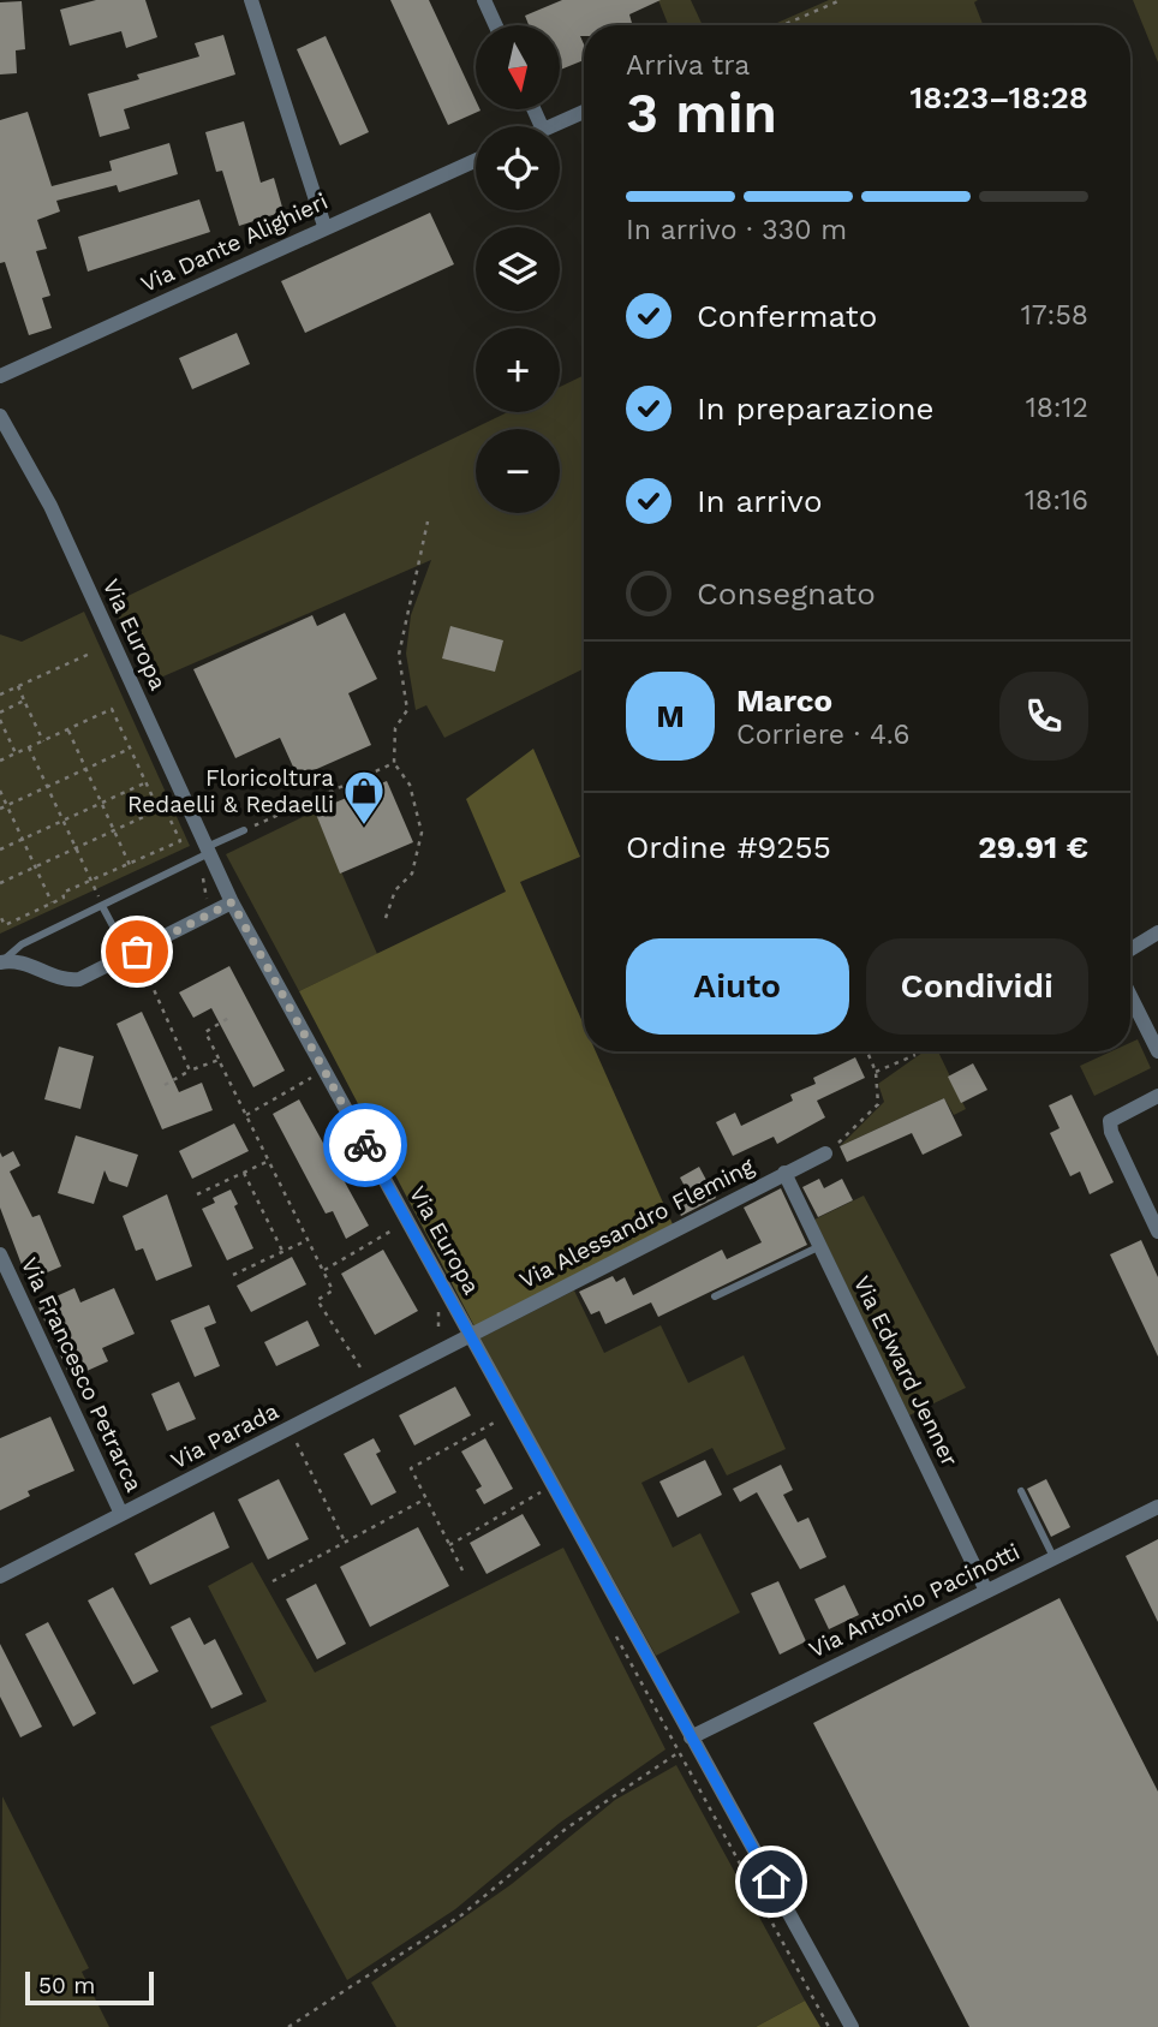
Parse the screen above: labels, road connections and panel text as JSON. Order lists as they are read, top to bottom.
{
  "streets": {
    "street": [
      "Via Dante Alighieri",
      "Via Europa",
      "Via Alessandro Fleming",
      "Via Edward Jenner",
      "Via Francesco Petrarca",
      "Via Parada",
      "Via Antonio Pacinotti"
    ]
  },
  "crossings": [
    ["Via Europa", "Via Alessandro Fleming"],
    ["Via Europa", "Via Parada"],
    ["Via Europa", "Via Antonio Pacinotti"],
    ["Via Alessandro Fleming", "Via Edward Jenner"],
    ["Via Alessandro Fleming", "Via Parada"],
    ["Via Edward Jenner", "Via Antonio Pacinotti"],
    ["Via Francesco Petrarca", "Via Parada"]
  ],
  "places": {
    "shop": ["Floricoltura Redaelli & Redaelli"]
  },
  "scale_bar": "50 m",
  "north": "bottom",
  "page": {
    "map_buttons": ["+", "−"],
    "heading": ["3 min", "Arriva tra", "18:23–18:28"],
    "panel": [
      "Marco",
      "Corriere · 4.6",
      "Ordine #9255",
      "29.91 €"
    ],
    "bar": "In arrivo · 330 m",
    "list": [
      ["Confermato", "17:58"],
      ["In preparazione", "18:12"],
      ["In arrivo", "18:16"],
      "Consegnato"
    ],
    "round": "M",
    "buttons": ["Aiuto", "Condividi"],
    "scale": "50 m"
  }
}
